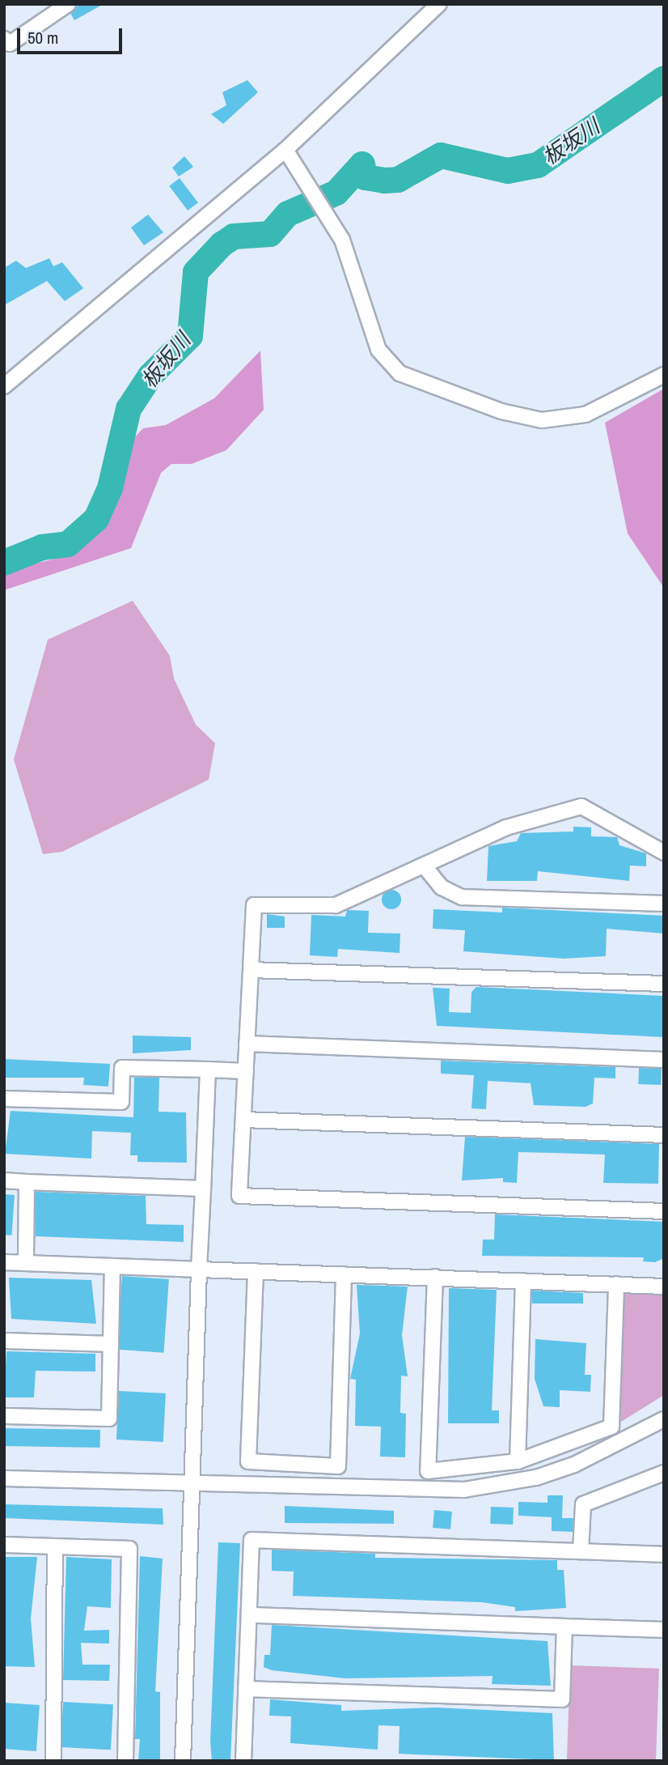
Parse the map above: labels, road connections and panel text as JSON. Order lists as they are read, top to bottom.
{
  "water": ["板坂川"],
  "scale_bar": "50 m"
}
